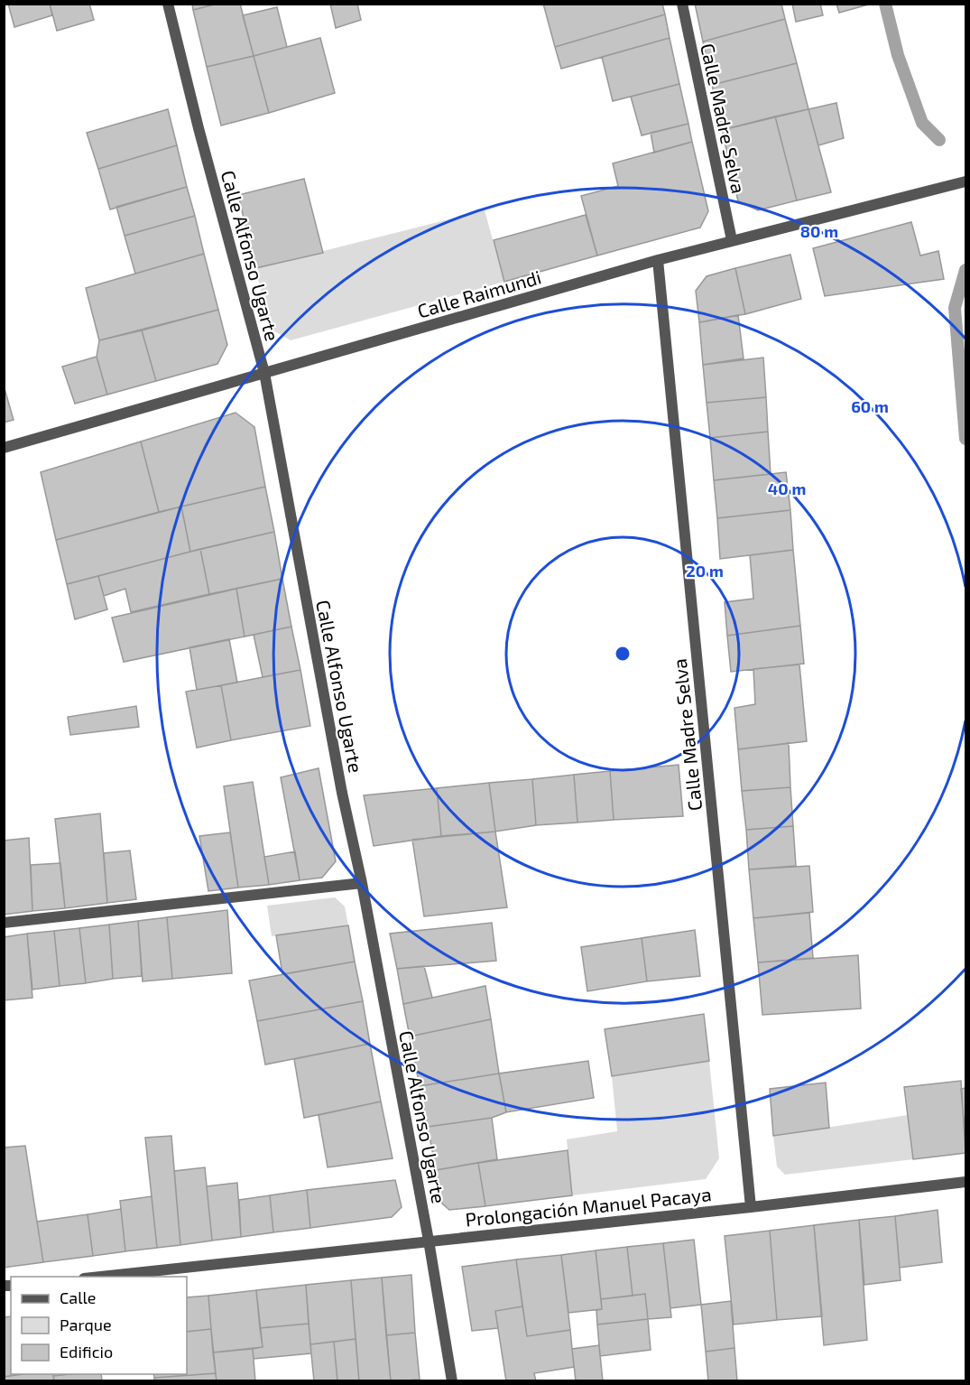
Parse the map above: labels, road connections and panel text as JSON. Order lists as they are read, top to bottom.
{
  "streets": {
    "street": [
      "Calle Madre Selva",
      "Calle Alfonso Ugarte",
      "Calle Raimundi",
      "Prolongación Manuel Pacaya"
    ]
  },
  "crossings": [
    ["Calle Madre Selva", "Calle Raimundi"],
    ["Calle Madre Selva", "Prolongación Manuel Pacaya"],
    ["Calle Alfonso Ugarte", "Calle Raimundi"],
    ["Calle Alfonso Ugarte", "Prolongación Manuel Pacaya"]
  ],
  "legend": ["Calle", "Parque", "Edificio"],
  "rings": [
    "80 m",
    "60 m",
    "40 m",
    "20 m"
  ]
}
